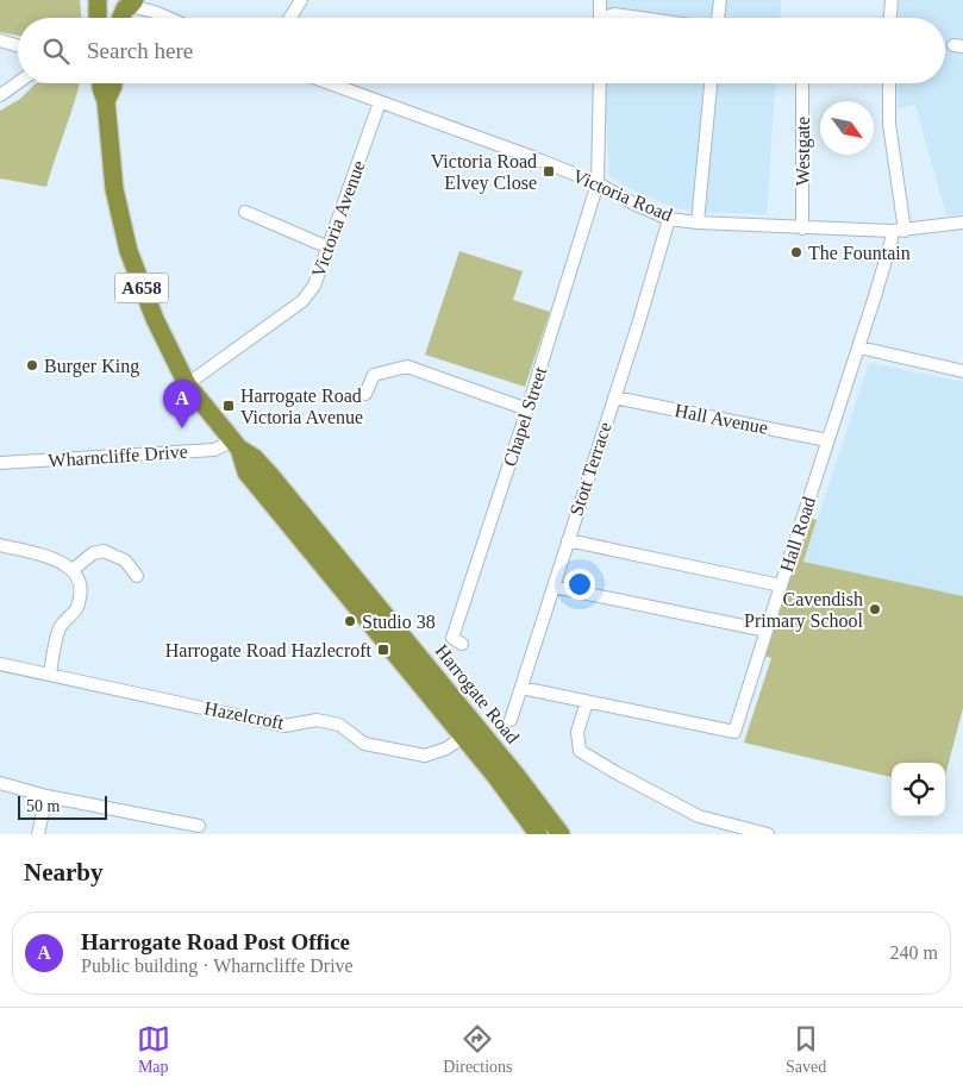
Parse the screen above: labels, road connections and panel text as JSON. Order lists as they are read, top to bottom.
{
  "streets": {
    "highway": ["A658", "Harrogate Road"],
    "street": [
      "Westgate",
      "Victoria Road",
      "Victoria Avenue",
      "Chapel Street",
      "Hall Avenue",
      "Wharncliffe Drive",
      "Stott Terrace",
      "Hall Road",
      "Hazelcroft"
    ]
  },
  "crossings": [
    ["Westgate", "Victoria Road"],
    ["Victoria Road", "Victoria Avenue"],
    ["Victoria Road", "Chapel Street"],
    ["Victoria Road", "Stott Terrace"],
    ["Victoria Road", "Hall Road"],
    ["Victoria Avenue", "Harrogate Road"],
    ["Hall Avenue", "Stott Terrace"],
    ["Hall Avenue", "Hall Road"],
    ["Wharncliffe Drive", "Harrogate Road"],
    ["Stott Terrace", "Hall Road"],
    ["Harrogate Road", "Hazelcroft"]
  ],
  "places": {
    "transit": ["Victoria Road Elvey Close", "Harrogate Road Victoria Avenue", "Harrogate Road Hazlecroft"],
    "other": [
      "The Fountain",
      "Burger King",
      "Cavendish Primary School",
      "Studio 38"
    ]
  },
  "scale_bar": "50 m",
  "north": "bottom right",
  "page": {
    "search": "Search here",
    "pins": "A",
    "scale": "50 m",
    "heading": "Nearby",
    "list": [
      {
        "mark": "A",
        "name": "Harrogate Road Post Office",
        "note": "Public building · Wharncliffe Drive",
        "value": "240 m"
      }
    ],
    "nav": ["Map", "Directions", "Saved"]
  }
}
